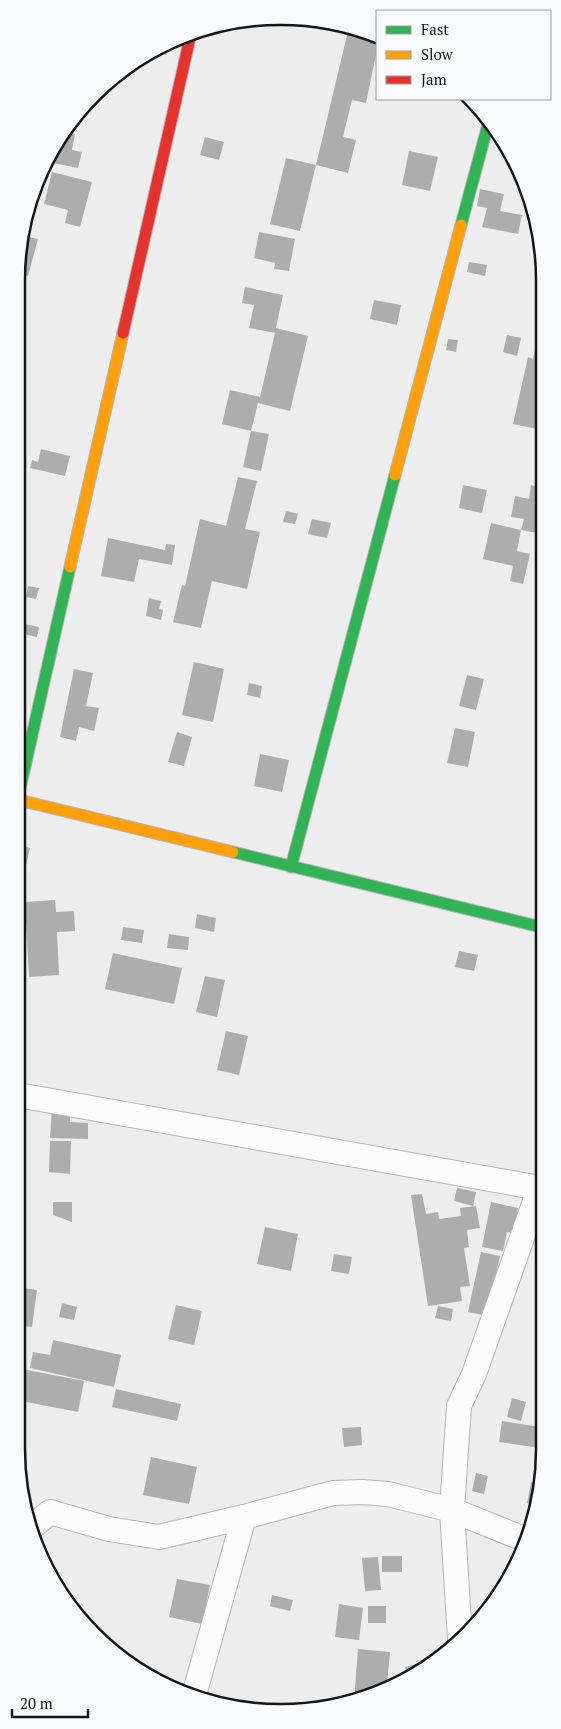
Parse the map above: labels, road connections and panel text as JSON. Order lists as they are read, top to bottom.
{
  "legend": ["Fast", "Slow", "Jam"],
  "scale_bar": "20 m"
}
